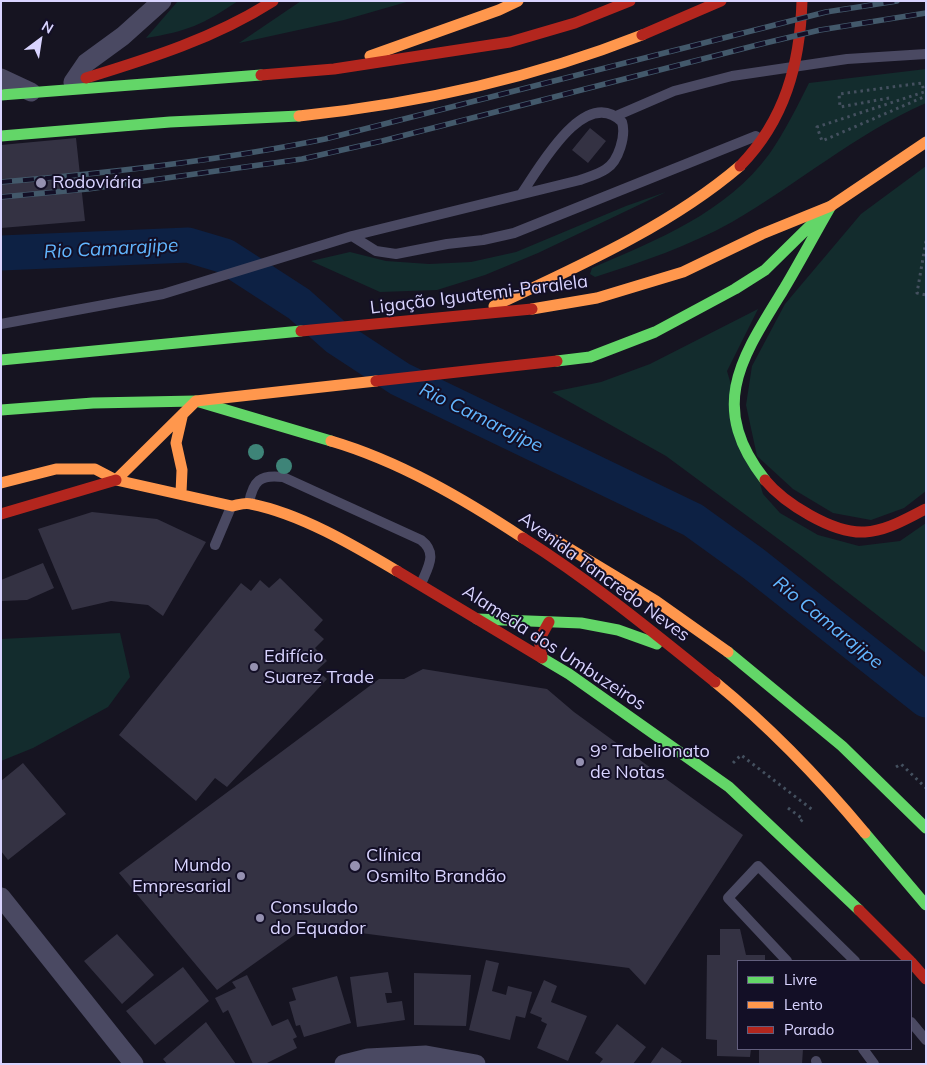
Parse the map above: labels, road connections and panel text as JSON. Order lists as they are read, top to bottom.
{
  "streets": {
    "main road": ["Ligação Iguatemi-Paralela", "Avenida Tancredo Neves", "Alameda dos Umbuzeiros"]
  },
  "water": ["Rio Camarajipe"],
  "places": [
    "Rodoviária",
    "Edifício Suarez Trade",
    "9° Tabelionato de Notas",
    "Clínica Osmilto Brandão",
    "Mundo Empresarial",
    "Consulado do Equador"
  ],
  "legend": ["Livre", "Lento", "Parado"],
  "north": "top right"
}
